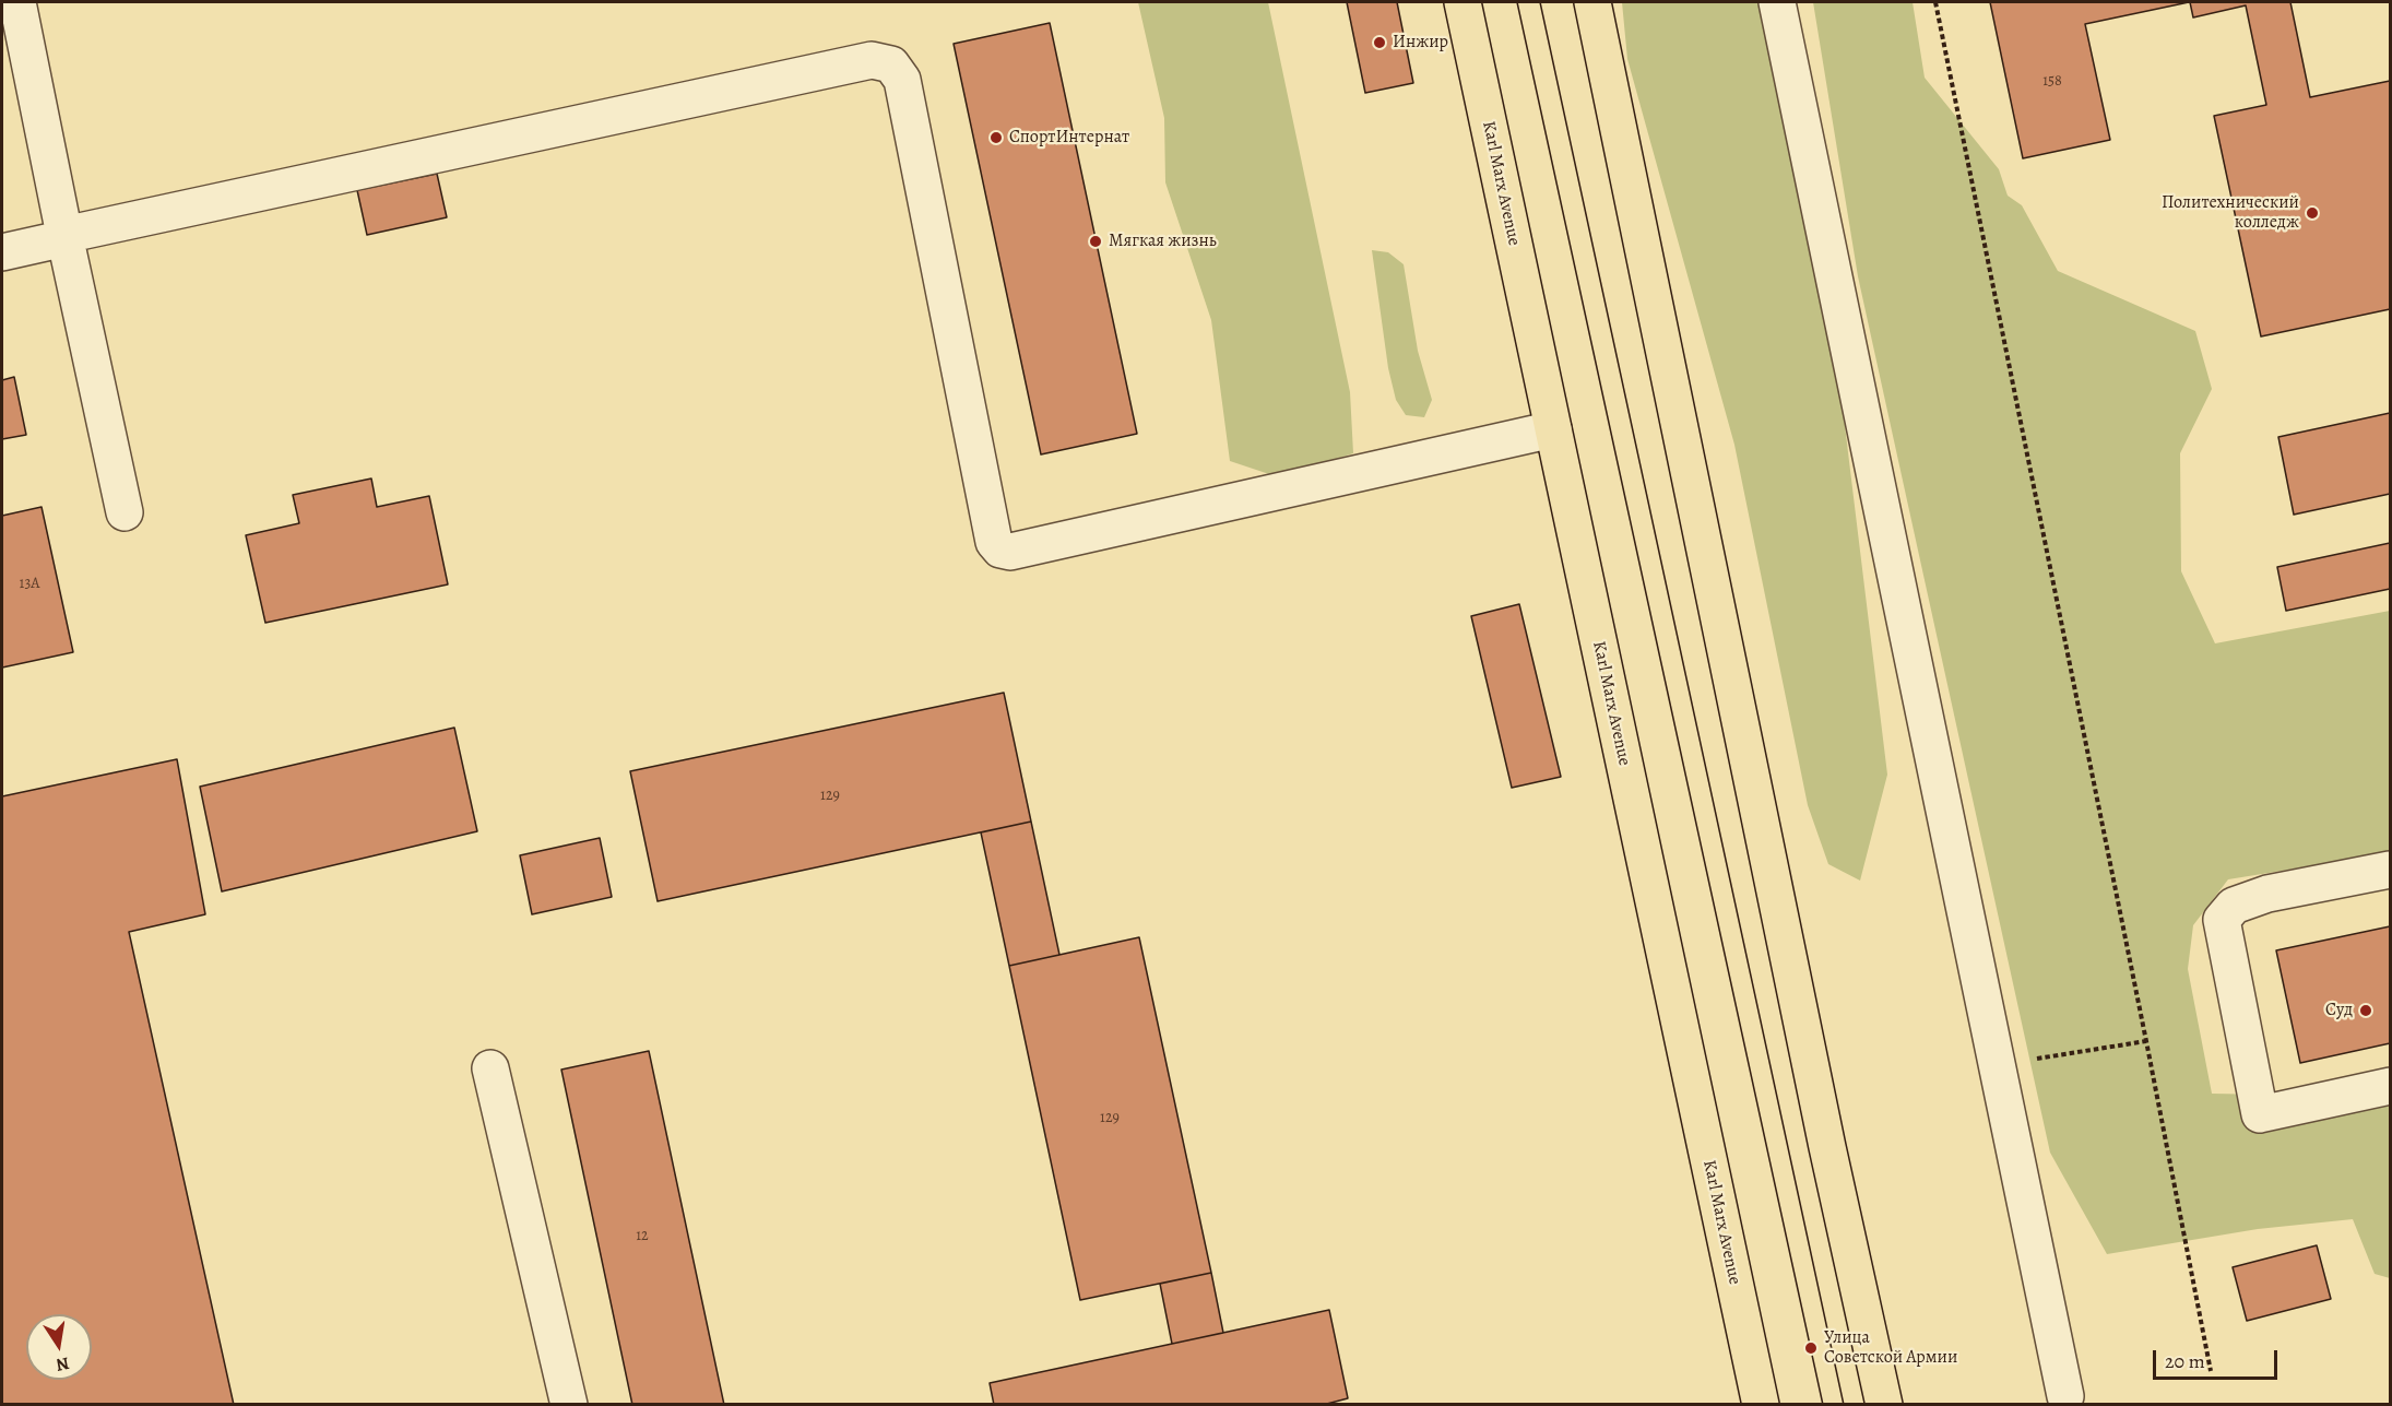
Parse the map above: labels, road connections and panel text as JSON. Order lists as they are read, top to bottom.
{
  "streets": {
    "main road": ["Karl Marx Avenue"]
  },
  "places": [
    "Инжир",
    "СпортИнтернат",
    "Политехнический колледж",
    "Мягкая жизнь",
    "Суд",
    "Улица Советской Армии"
  ],
  "house_numbers": [
    "158",
    "13А",
    "129",
    "129",
    "12"
  ],
  "scale_bar": "20 m",
  "north": "bottom"
}
